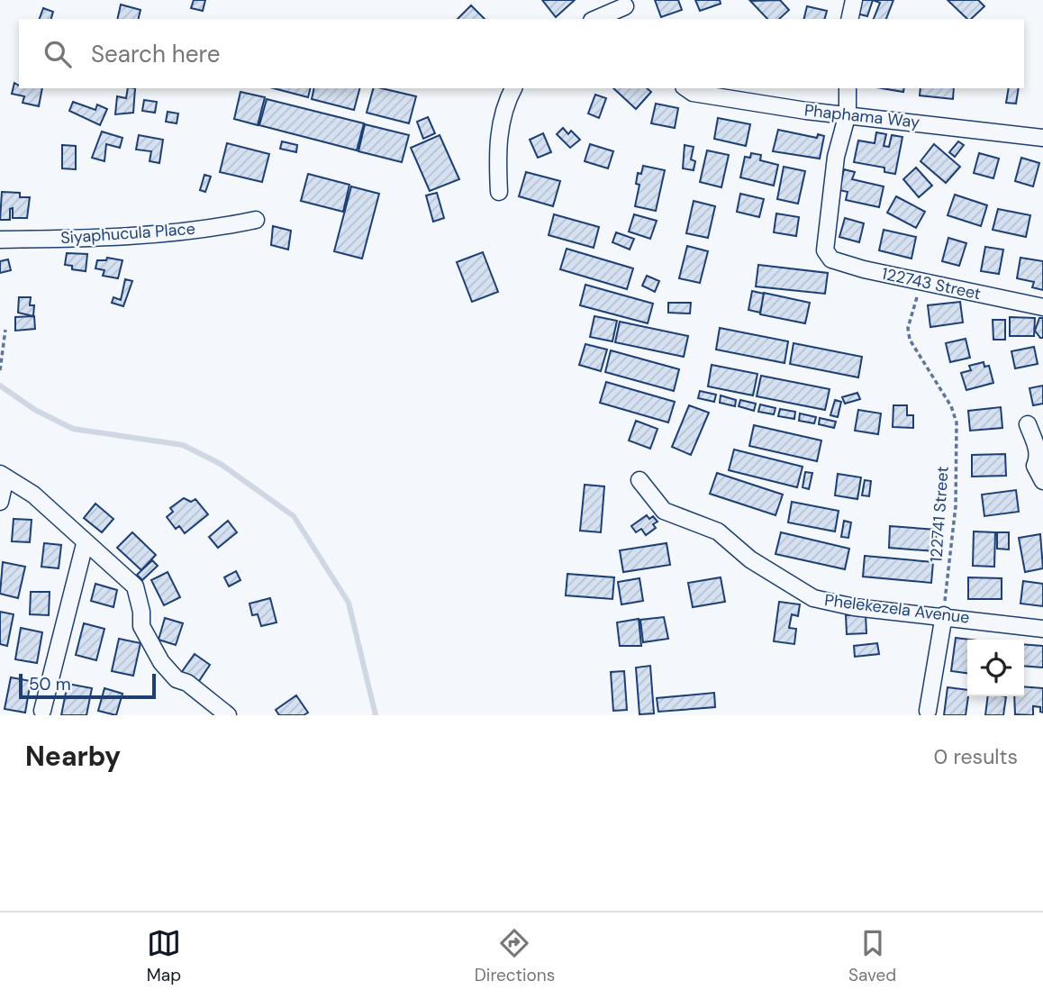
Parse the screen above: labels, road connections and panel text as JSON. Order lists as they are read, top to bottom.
{
  "streets": {
    "street": [
      "Phaphama Way",
      "Siyaphucula Place",
      "122743 Street",
      "Phelekezela Avenue"
    ],
    "path": ["122741 Street"]
  },
  "crossings": [
    ["Phaphama Way", "122743 Street"],
    ["122743 Street", "122741 Street"],
    ["122741 Street", "Phelekezela Avenue"]
  ],
  "scale_bar": "50 m",
  "page": {
    "search": "Search here",
    "scale": "50 m",
    "heading": ["Nearby", "0 results"],
    "nav": ["Map", "Directions", "Saved"]
  }
}
